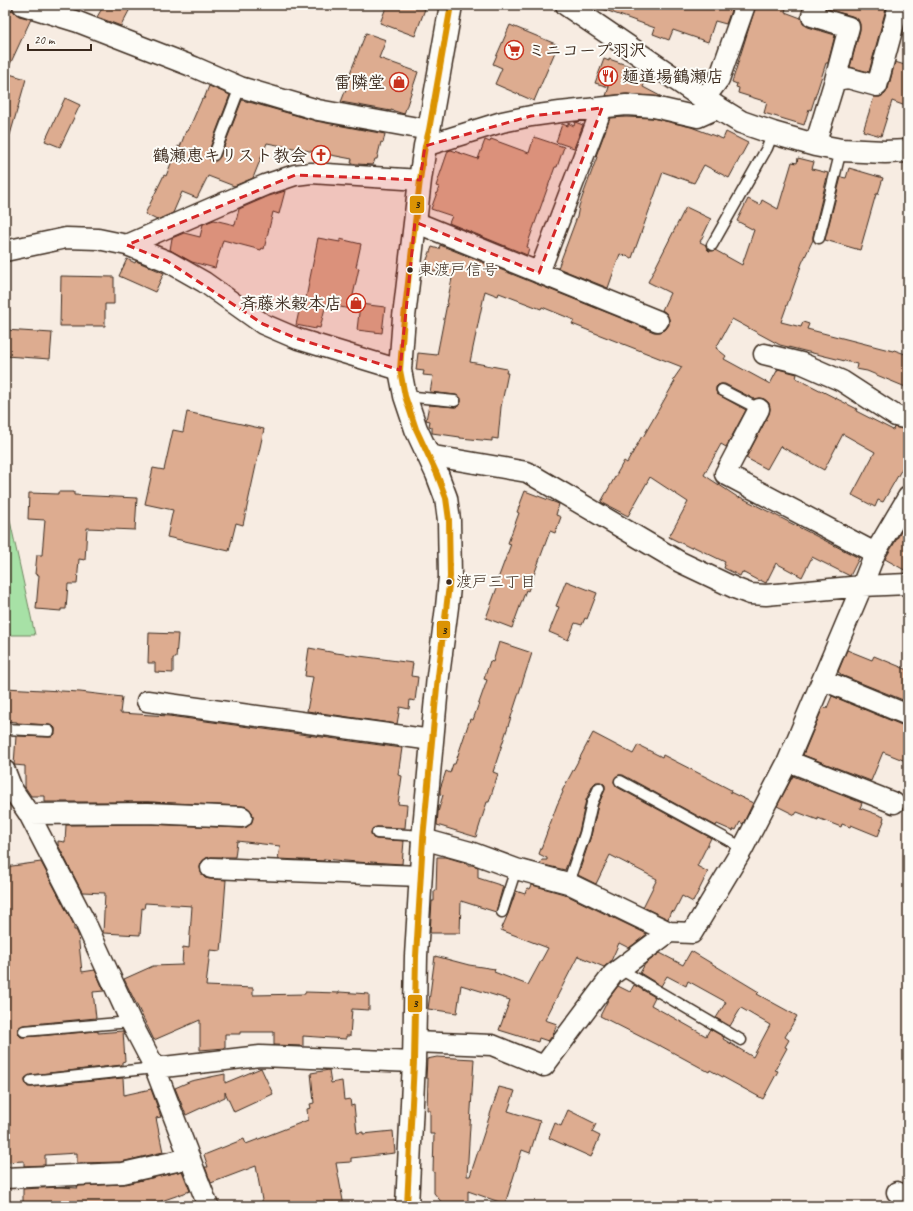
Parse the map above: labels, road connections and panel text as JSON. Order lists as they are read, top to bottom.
{
  "places": {
    "supermarket": ["ミニコープ羽沢"],
    "restaurant": ["麺道場鶴瀬店"],
    "shop": ["雷隣堂", "斉藤米穀本店"],
    "church": ["鶴瀬恵キリスト教会"],
    "other": ["東渡戸信号", "渡戸三丁目"]
  },
  "lines": ["transit line 3"],
  "scale_bar": "20 m"
}
